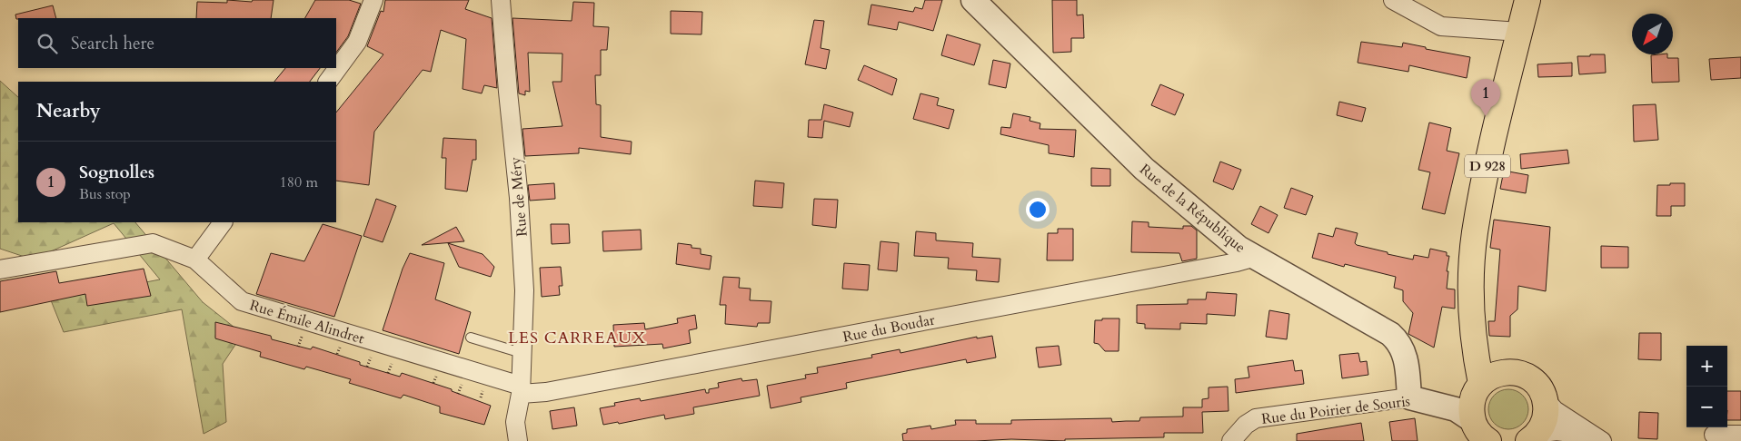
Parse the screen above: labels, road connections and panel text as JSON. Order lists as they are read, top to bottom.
{
  "streets": {
    "main road": ["D 928"],
    "street": [
      "Rue de Méry",
      "Rue de la République",
      "Rue Émile Alindret",
      "Rue du Boudar",
      "Rue du Poirier de Souris"
    ]
  },
  "crossings": [
    ["Rue de Méry", "Rue Émile Alindret"],
    ["Rue de Méry", "Rue du Boudar"],
    ["Rue de la République", "Rue du Boudar"],
    ["Rue de la République", "Rue du Poirier de Souris"],
    ["Rue Émile Alindret", "Rue du Boudar"]
  ],
  "districts": ["LES CARREAUX"],
  "north": "bottom left",
  "page": {
    "search": "Search here",
    "pins": "1",
    "heading": "Nearby",
    "list": [
      {
        "mark": "1",
        "name": "Sognolles",
        "note": "Bus stop",
        "value": "180 m"
      }
    ],
    "map_buttons": ["+", "−"]
  }
}
